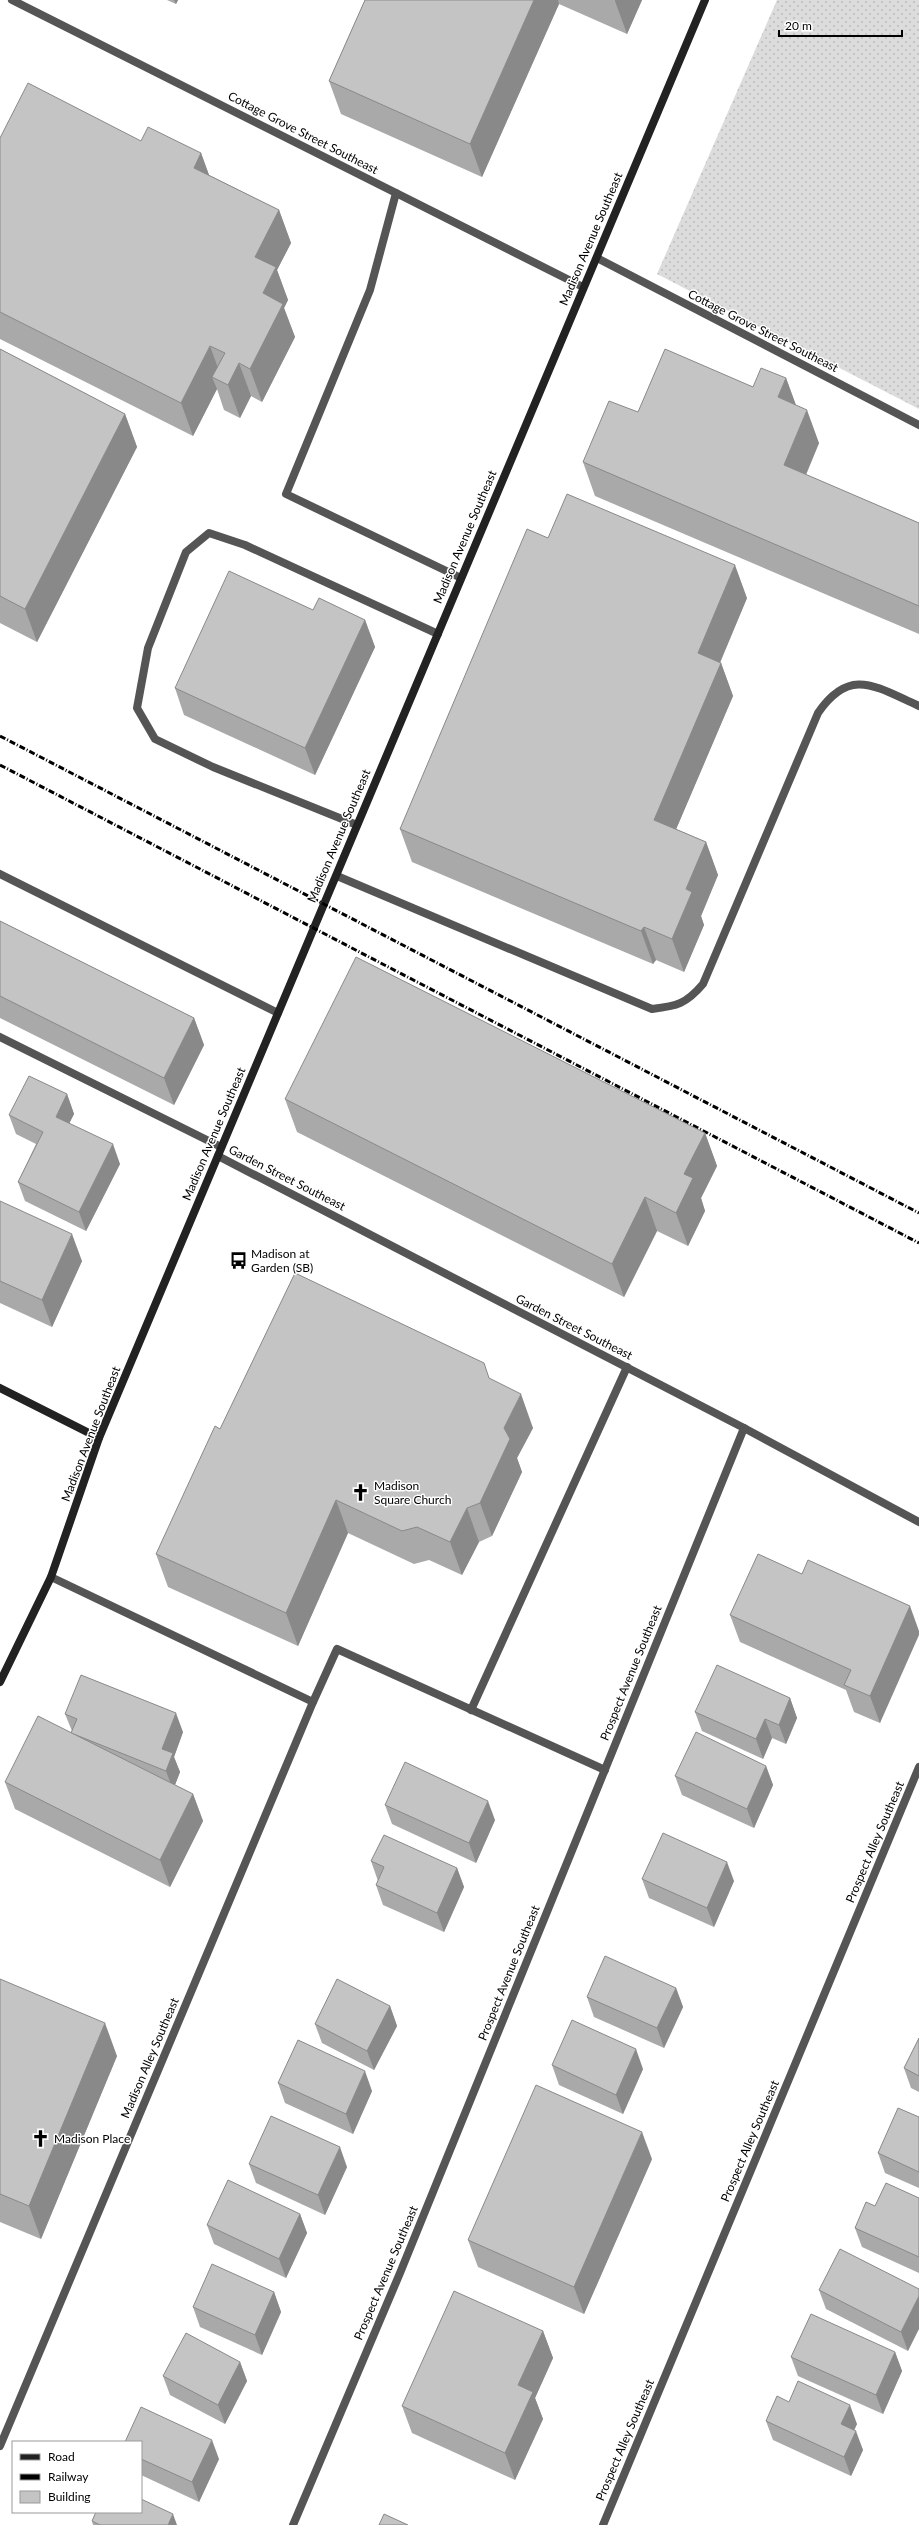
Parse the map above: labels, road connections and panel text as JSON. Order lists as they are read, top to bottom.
{
  "streets": {
    "street": [
      "Cottage Grove Street Southeast",
      "Madison Avenue Southeast",
      "Garden Street Southeast",
      "Prospect Avenue Southeast",
      "Prospect Alley Southeast",
      "Madison Alley Southeast"
    ]
  },
  "crossings": [
    ["Cottage Grove Street Southeast", "Madison Avenue Southeast"],
    ["Madison Avenue Southeast", "Garden Street Southeast"],
    ["Garden Street Southeast", "Prospect Avenue Southeast"]
  ],
  "places": {
    "bus stop": ["Madison at Garden (SB)"],
    "church": ["Madison Square Church", "Madison Place"]
  },
  "legend": ["Road", "Railway", "Building"],
  "scale_bar": "20 m"
}
